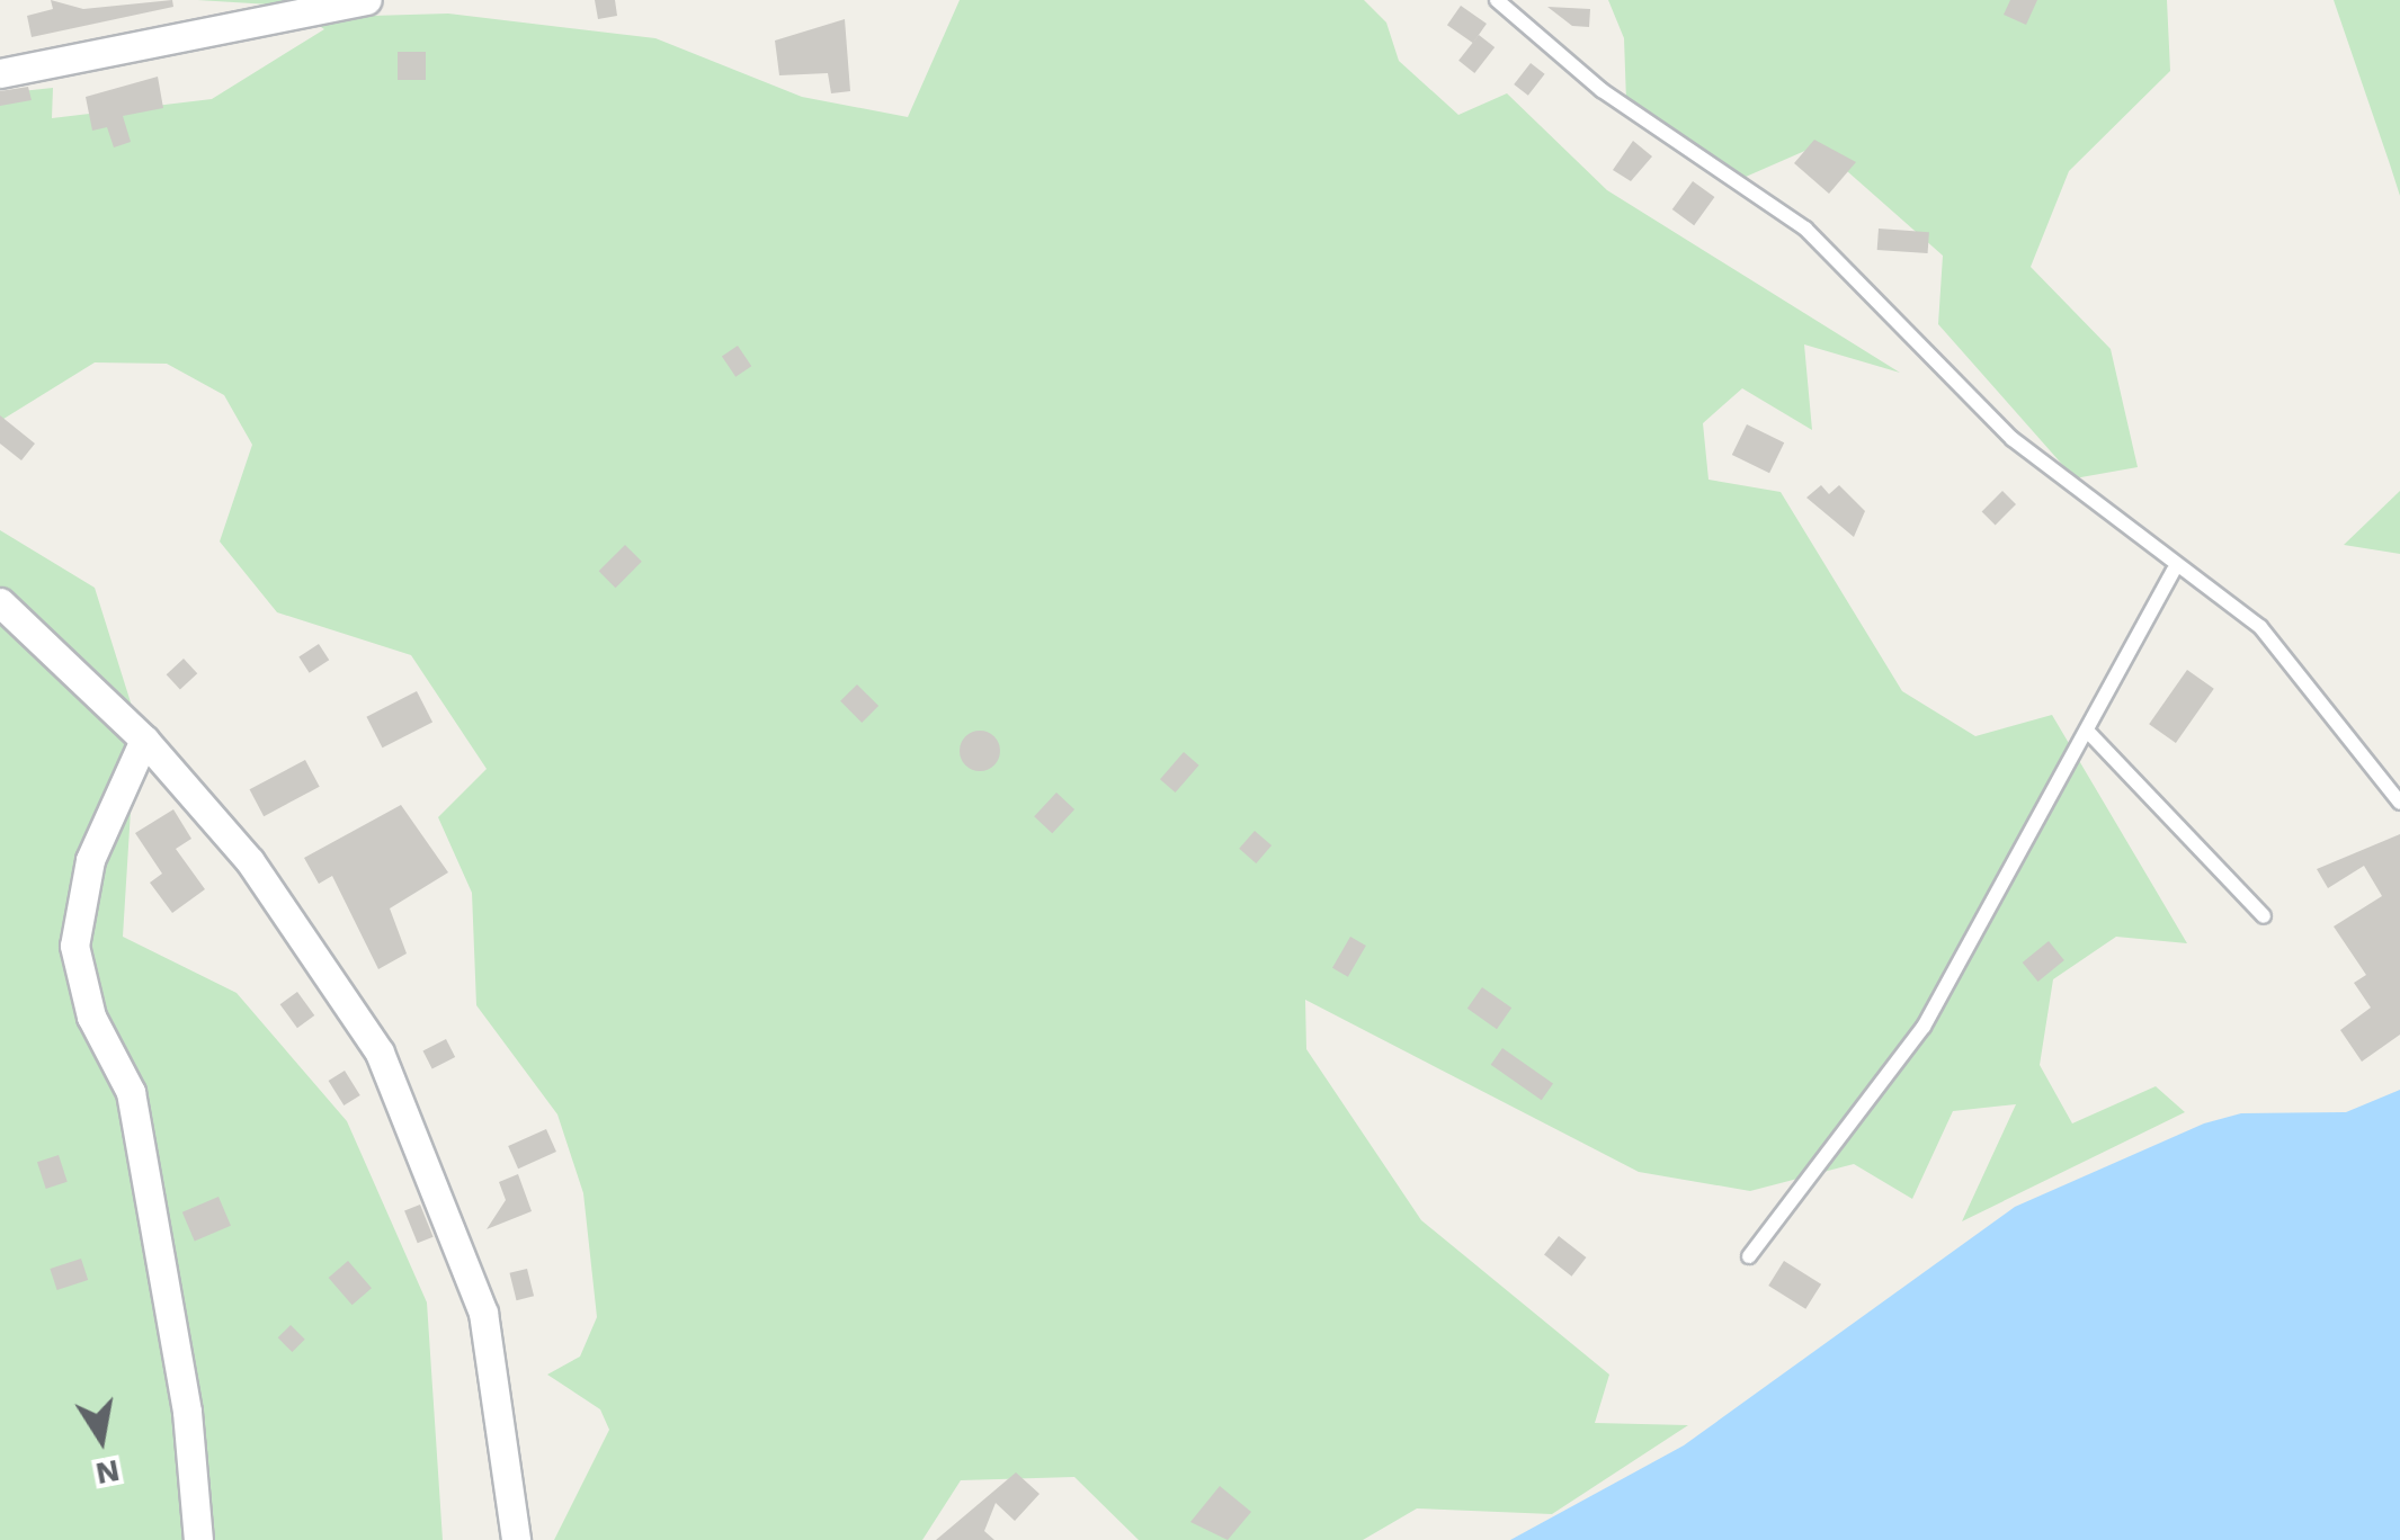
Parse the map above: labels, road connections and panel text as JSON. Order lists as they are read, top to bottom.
{
  "north": "bottom"
}
